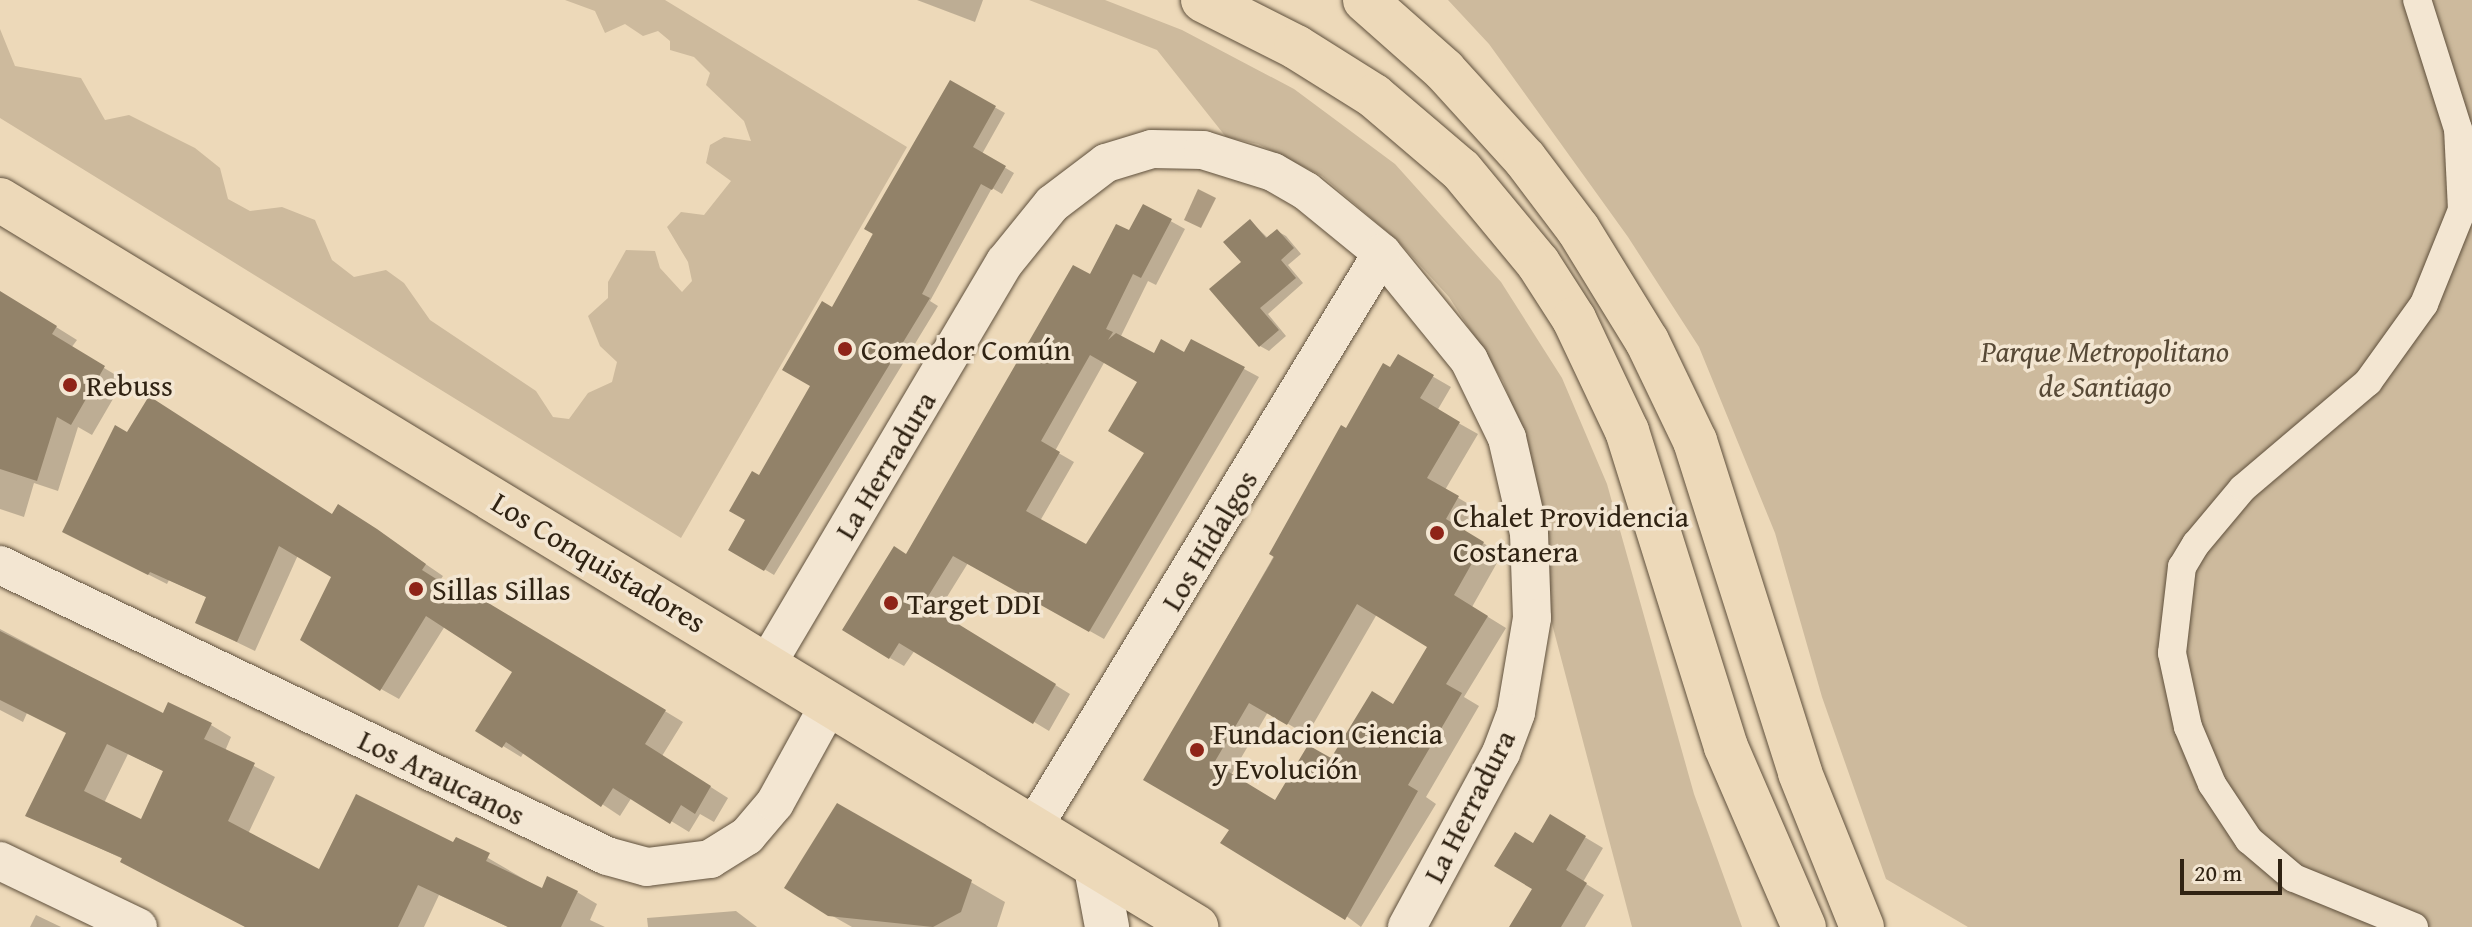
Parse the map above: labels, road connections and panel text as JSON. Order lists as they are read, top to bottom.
{
  "streets": {
    "main road": ["Los Conquistadores"],
    "street": ["La Herradura", "Los Hidalgos", "Los Araucanos"]
  },
  "crossings": [
    ["La Herradura", "Los Hidalgos"],
    ["La Herradura", "Los Conquistadores"],
    ["Los Hidalgos", "Los Conquistadores"],
    ["Los Conquistadores", "Los Araucanos"]
  ],
  "parks": ["Parque Metropolitano de Santiago"],
  "places": [
    "Comedor Común",
    "Rebuss",
    "Chalet Providencia Costanera",
    "Sillas Sillas",
    "Target DDI",
    "Fundacion Ciencia y Evolución"
  ],
  "scale_bar": "20 m"
}
